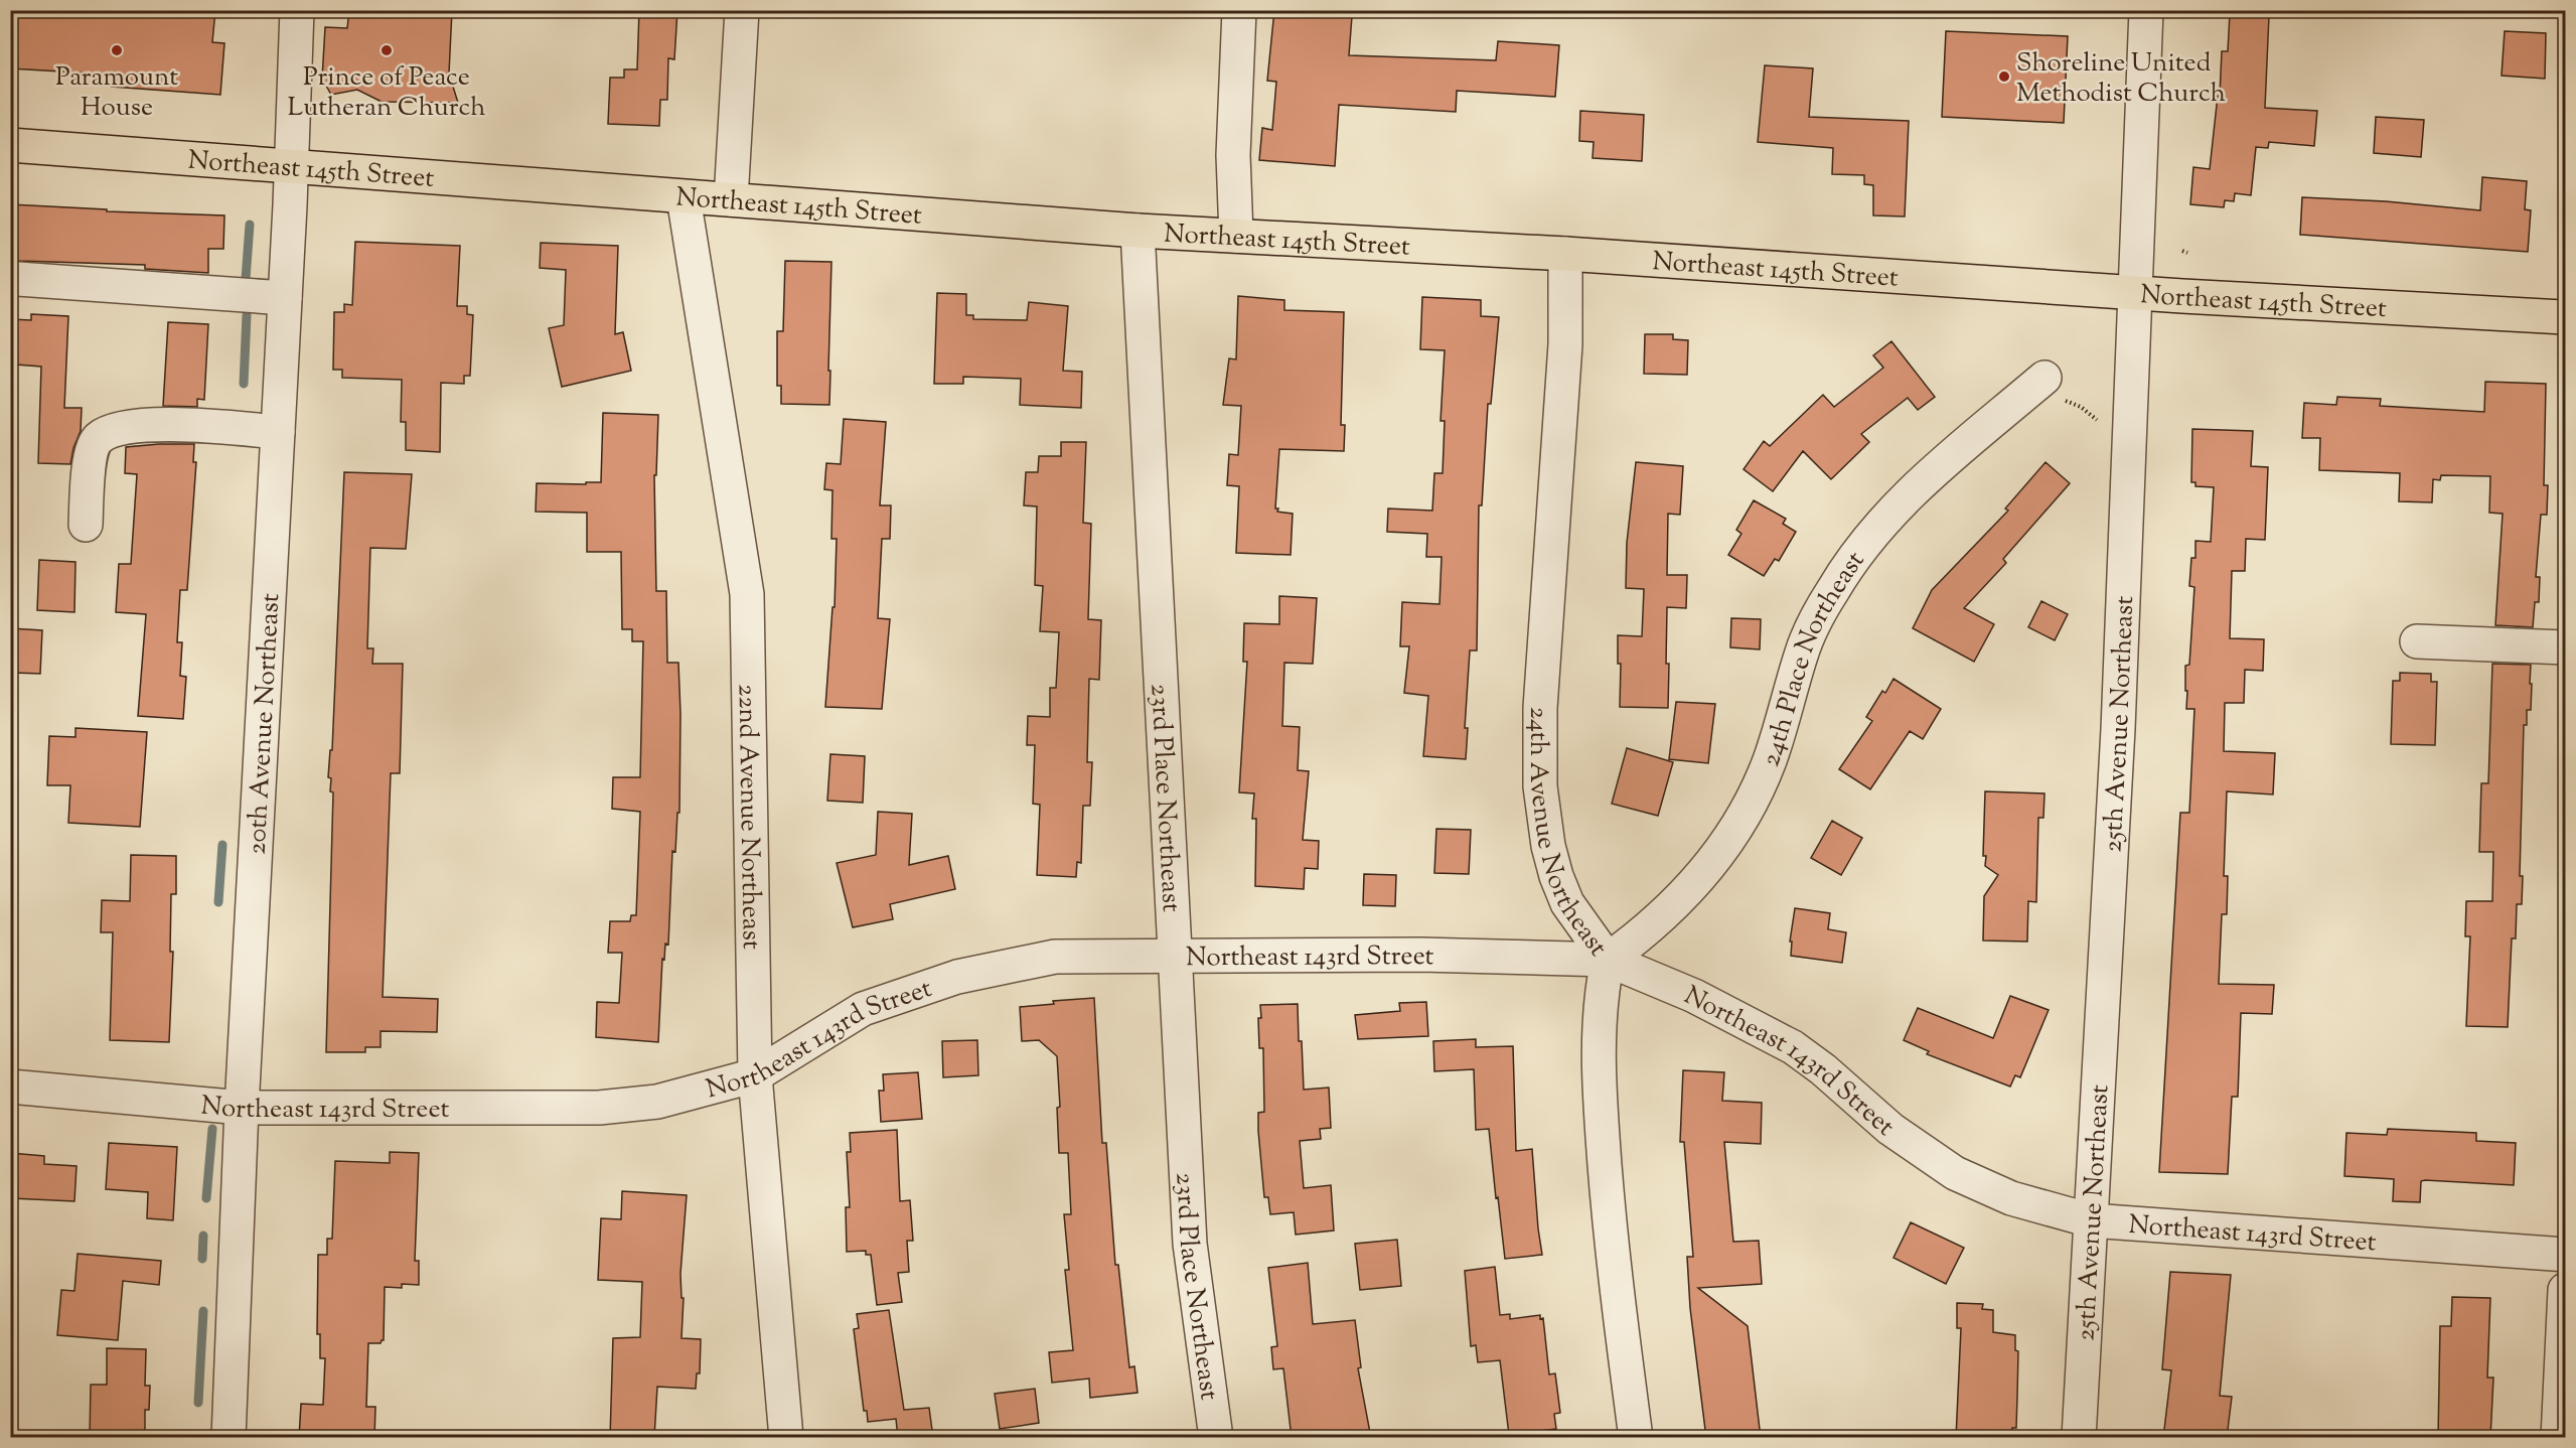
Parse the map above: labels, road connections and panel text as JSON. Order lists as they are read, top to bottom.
{
  "streets": {
    "main road": ["Northeast 145th Street"],
    "street": [
      "24th Place Northeast",
      "20th Avenue Northeast",
      "25th Avenue Northeast",
      "23rd Place Northeast",
      "22nd Avenue Northeast",
      "24th Avenue Northeast",
      "Northeast 143rd Street"
    ]
  },
  "crossings": [
    ["Northeast 145th Street", "20th Avenue Northeast"],
    ["Northeast 145th Street", "25th Avenue Northeast"],
    ["Northeast 145th Street", "23rd Place Northeast"],
    ["Northeast 145th Street", "22nd Avenue Northeast"],
    ["Northeast 145th Street", "24th Avenue Northeast"],
    ["24th Place Northeast", "24th Avenue Northeast"],
    ["24th Place Northeast", "Northeast 143rd Street"],
    ["20th Avenue Northeast", "Northeast 143rd Street"],
    ["25th Avenue Northeast", "Northeast 143rd Street"],
    ["23rd Place Northeast", "Northeast 143rd Street"],
    ["22nd Avenue Northeast", "Northeast 143rd Street"],
    ["24th Avenue Northeast", "Northeast 143rd Street"]
  ],
  "places": ["Paramount House", "Prince of Peace Lutheran Church", "Shoreline United Methodist Church"]
}
